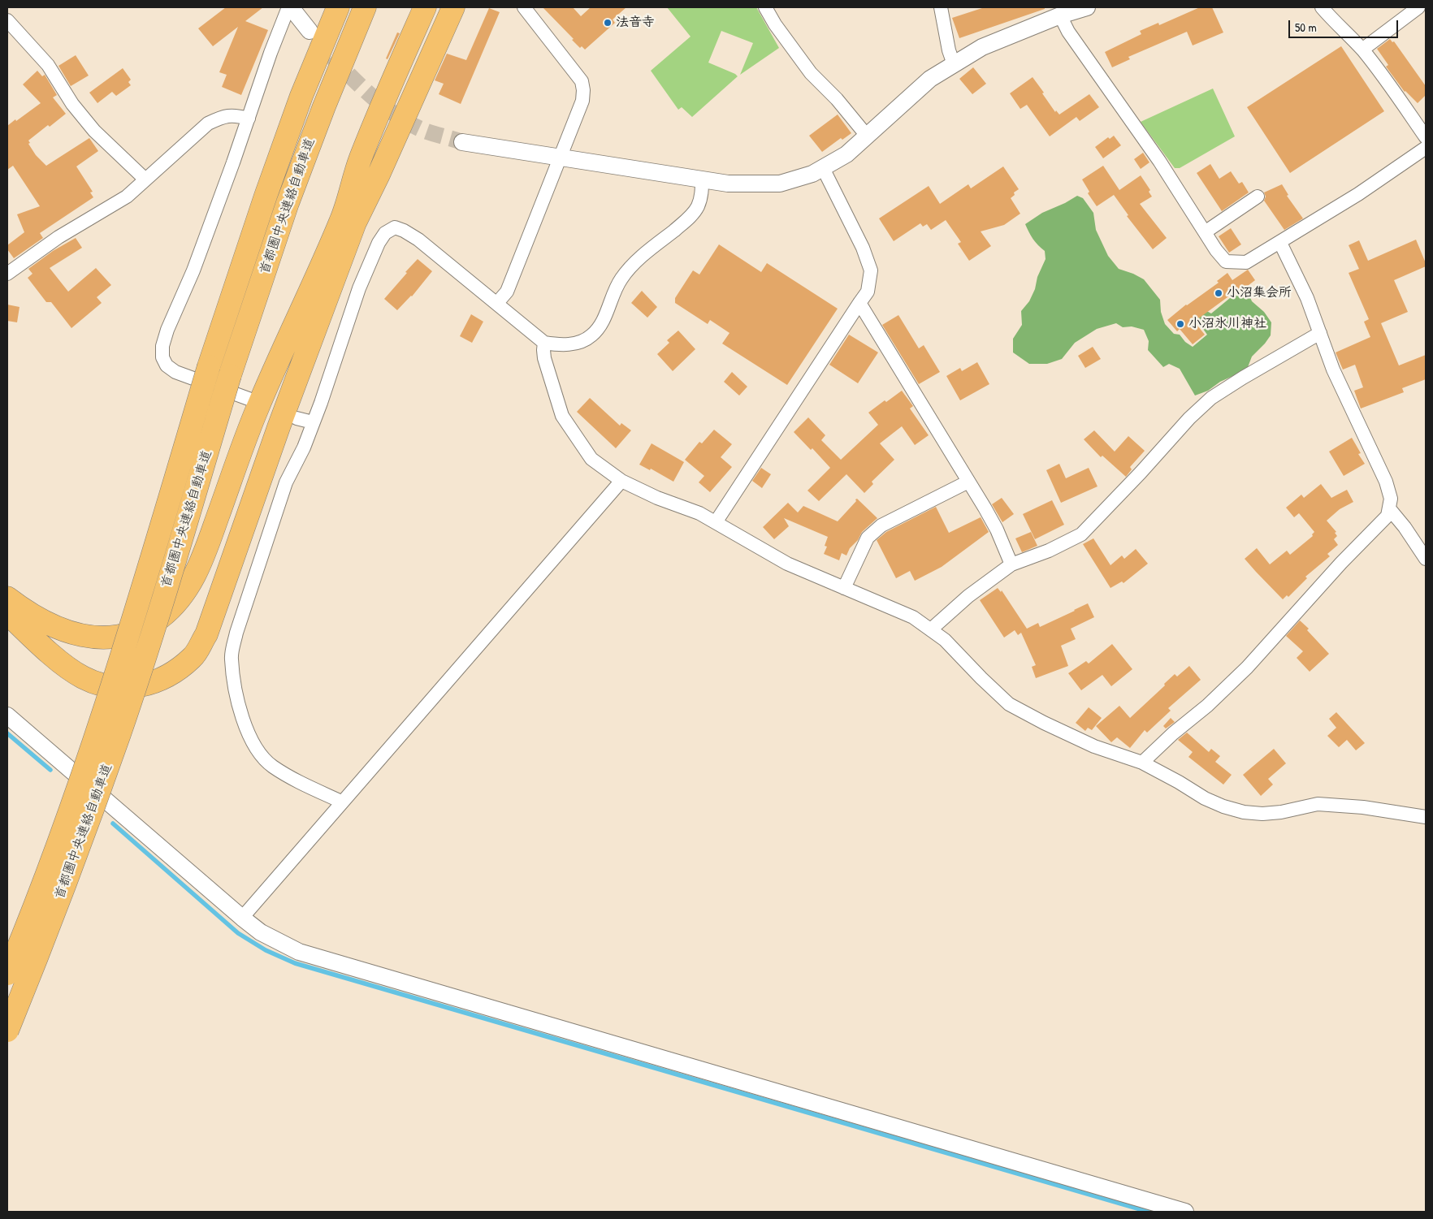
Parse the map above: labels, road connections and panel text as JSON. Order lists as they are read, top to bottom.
{
  "streets": {
    "highway": ["首都圏中央連絡自動車道"]
  },
  "places": ["法音寺", "小沼集会所", "小沼氷川神社"],
  "scale_bar": "50 m"
}
